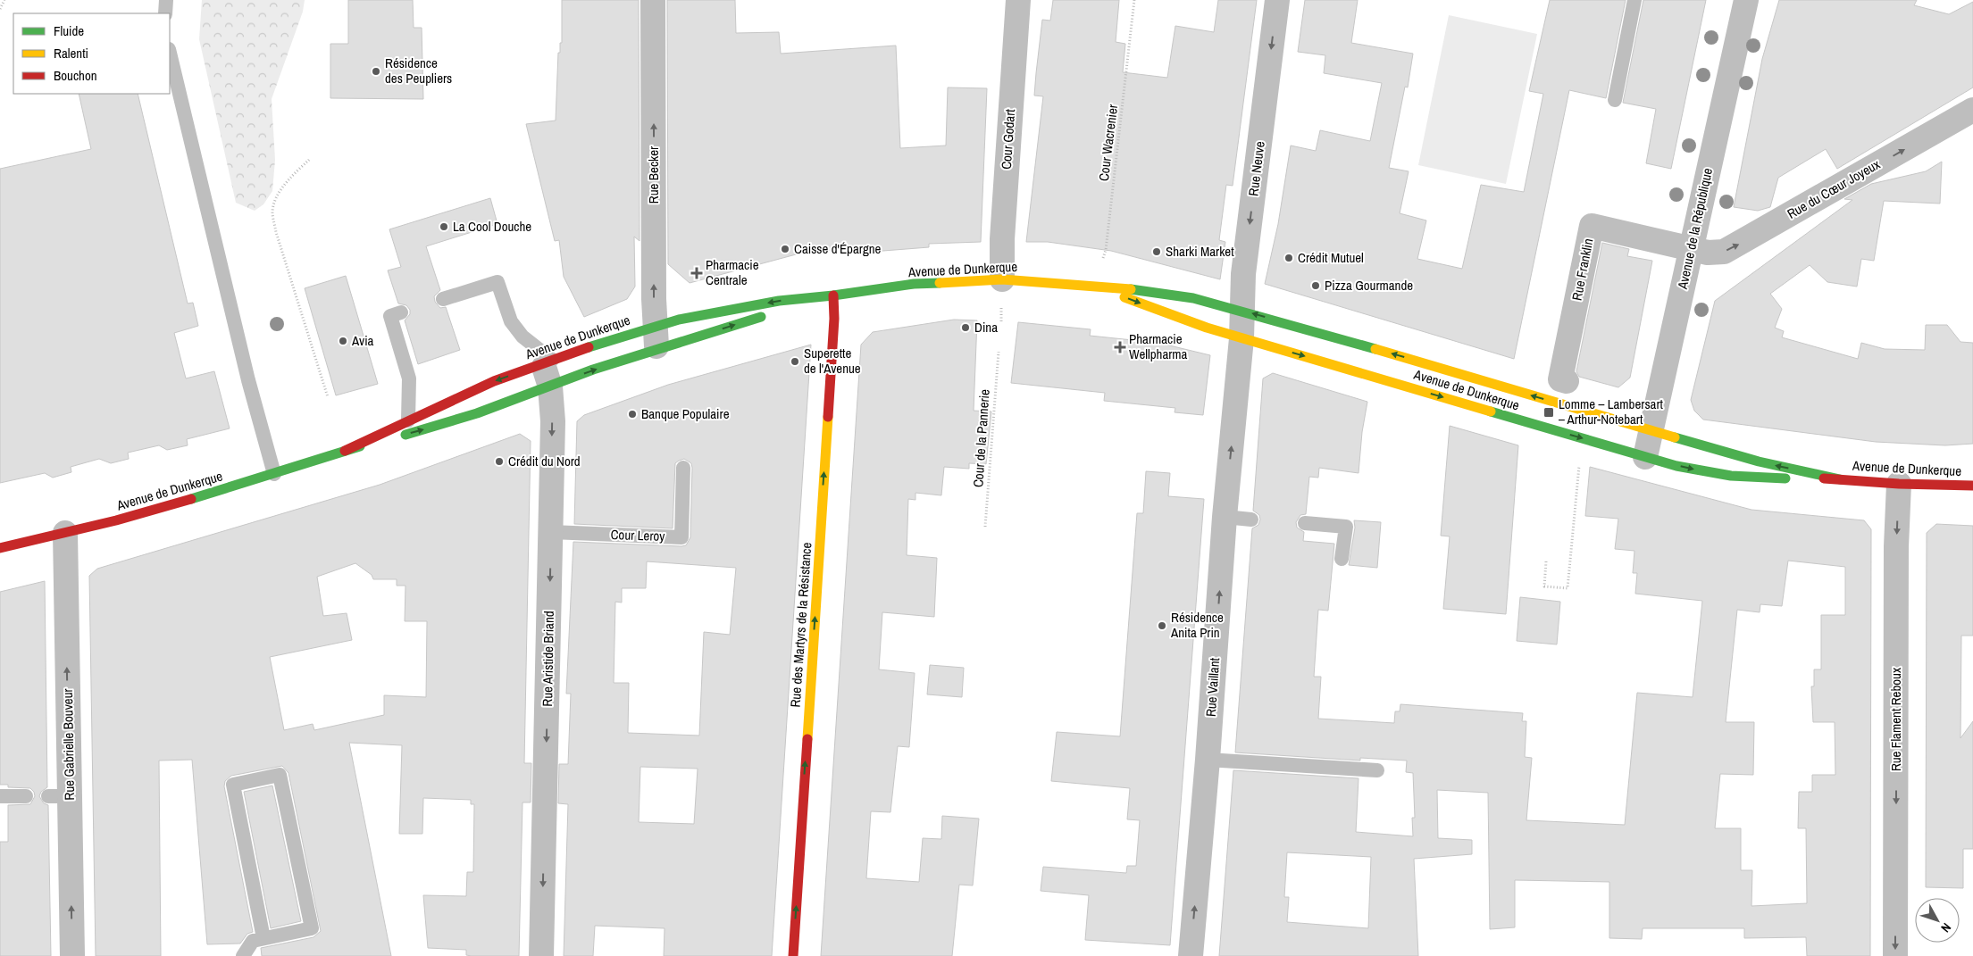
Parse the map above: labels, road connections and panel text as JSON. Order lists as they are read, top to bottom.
{
  "streets": {
    "main road": ["Avenue de Dunkerque", "Rue des Martyrs de la Résistance"],
    "street": [
      "Cour Godart",
      "Rue Neuve",
      "Rue Becker",
      "Rue du Cœur Joyeux",
      "Avenue de la République",
      "Rue Franklin",
      "Rue Aristide Briand",
      "Rue Vaillant",
      "Rue Flament Reboux",
      "Rue Gabrielle Bouveur"
    ],
    "lane": ["Cour Leroy"],
    "path": ["Cour Wacrenier", "Cour de la Pannerie"]
  },
  "crossings": [
    ["Cour Godart", "Avenue de Dunkerque"],
    ["Cour Wacrenier", "Avenue de Dunkerque"],
    ["Rue Neuve", "Avenue de Dunkerque"],
    ["Rue Neuve", "Rue Vaillant"],
    ["Rue Becker", "Avenue de Dunkerque"],
    ["Rue du Cœur Joyeux", "Avenue de la République"],
    ["Rue du Cœur Joyeux", "Rue Franklin"],
    ["Avenue de la République", "Avenue de Dunkerque"],
    ["Avenue de la République", "Rue Franklin"],
    ["Avenue de Dunkerque", "Rue des Martyrs de la Résistance"],
    ["Avenue de Dunkerque", "Rue Aristide Briand"],
    ["Avenue de Dunkerque", "Rue Vaillant"],
    ["Avenue de Dunkerque", "Rue Flament Reboux"],
    ["Avenue de Dunkerque", "Rue Gabrielle Bouveur"],
    ["Cour Leroy", "Rue Aristide Briand"]
  ],
  "one_way": [
    "Rue Neuve",
    "Rue Becker",
    "Rue du Cœur Joyeux",
    "Rue des Martyrs de la Résistance",
    "Rue Aristide Briand",
    "Rue Vaillant",
    "Rue Flament Reboux",
    "Rue Gabrielle Bouveur"
  ],
  "places": {
    "other": [
      "Résidence des Peupliers",
      "La Cool Douche",
      "Caisse d'Épargne",
      "Sharki Market",
      "Crédit Mutuel",
      "Pizza Gourmande",
      "Dina",
      "Avia",
      "Superette de l'Avenue",
      "Banque Populaire",
      "Crédit du Nord",
      "Résidence Anita Prin"
    ],
    "health": ["Pharmacie Centrale", "Pharmacie Wellpharma"],
    "transit": ["Lomme – Lambersart – Arthur-Notebart"]
  },
  "legend": ["Fluide", "Ralenti", "Bouchon"],
  "north": "bottom right"
}
